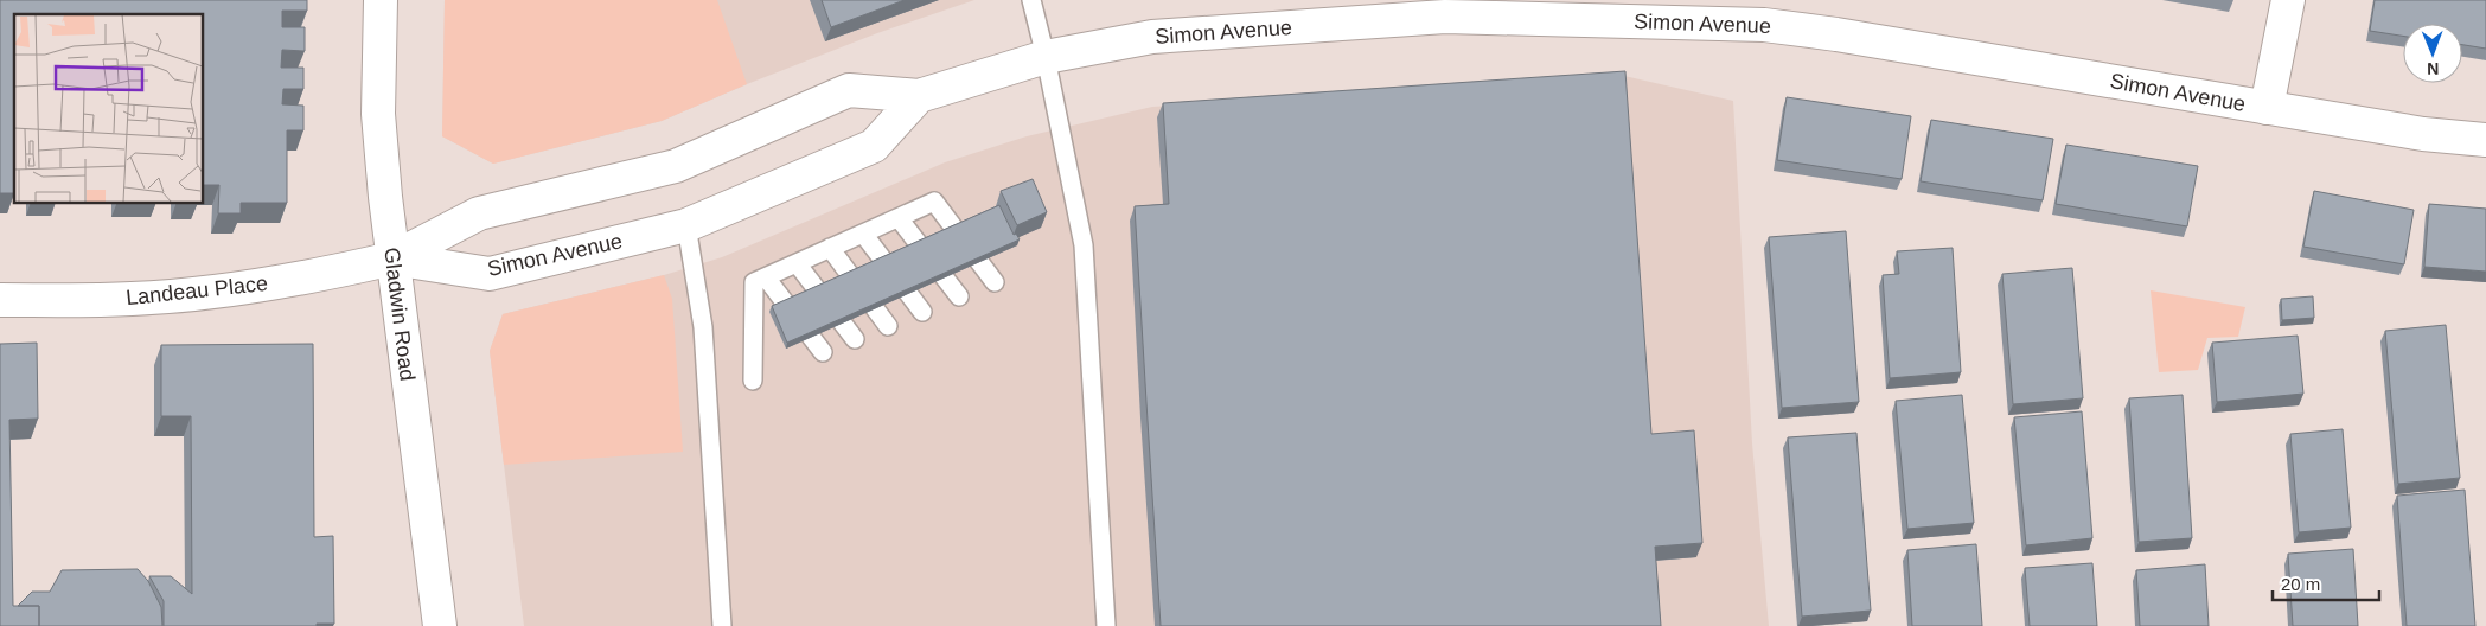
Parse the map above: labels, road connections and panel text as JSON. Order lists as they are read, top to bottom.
{
  "streets": {
    "street": ["Simon Avenue", "Landeau Place", "Gladwin Road"]
  },
  "crossings": [
    ["Simon Avenue", "Landeau Place"],
    ["Simon Avenue", "Gladwin Road"],
    ["Landeau Place", "Gladwin Road"]
  ],
  "scale_bar": "20 m",
  "north": "bottom"
}
